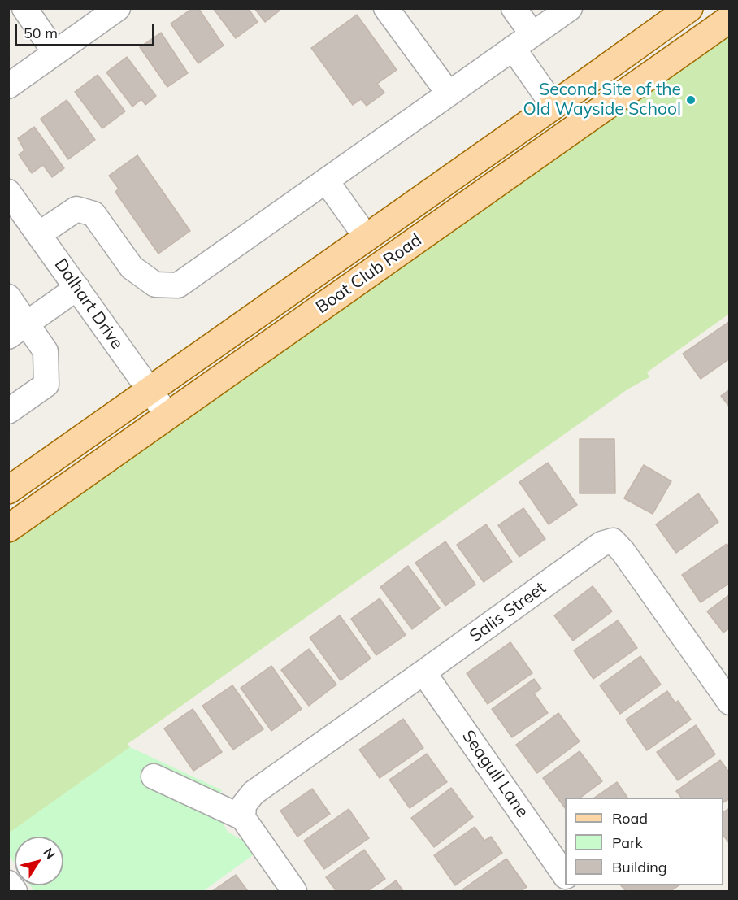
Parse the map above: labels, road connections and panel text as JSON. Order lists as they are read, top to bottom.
{
  "streets": {
    "main road": ["Boat Club Road"],
    "street": ["Dalhart Drive", "Salis Street", "Seagull Lane"]
  },
  "crossings": [
    ["Boat Club Road", "Dalhart Drive"],
    ["Salis Street", "Seagull Lane"]
  ],
  "places": ["Second Site of the Old Wayside School"],
  "legend": ["Road", "Park", "Building"],
  "scale_bar": "50 m",
  "north": "top right"
}
